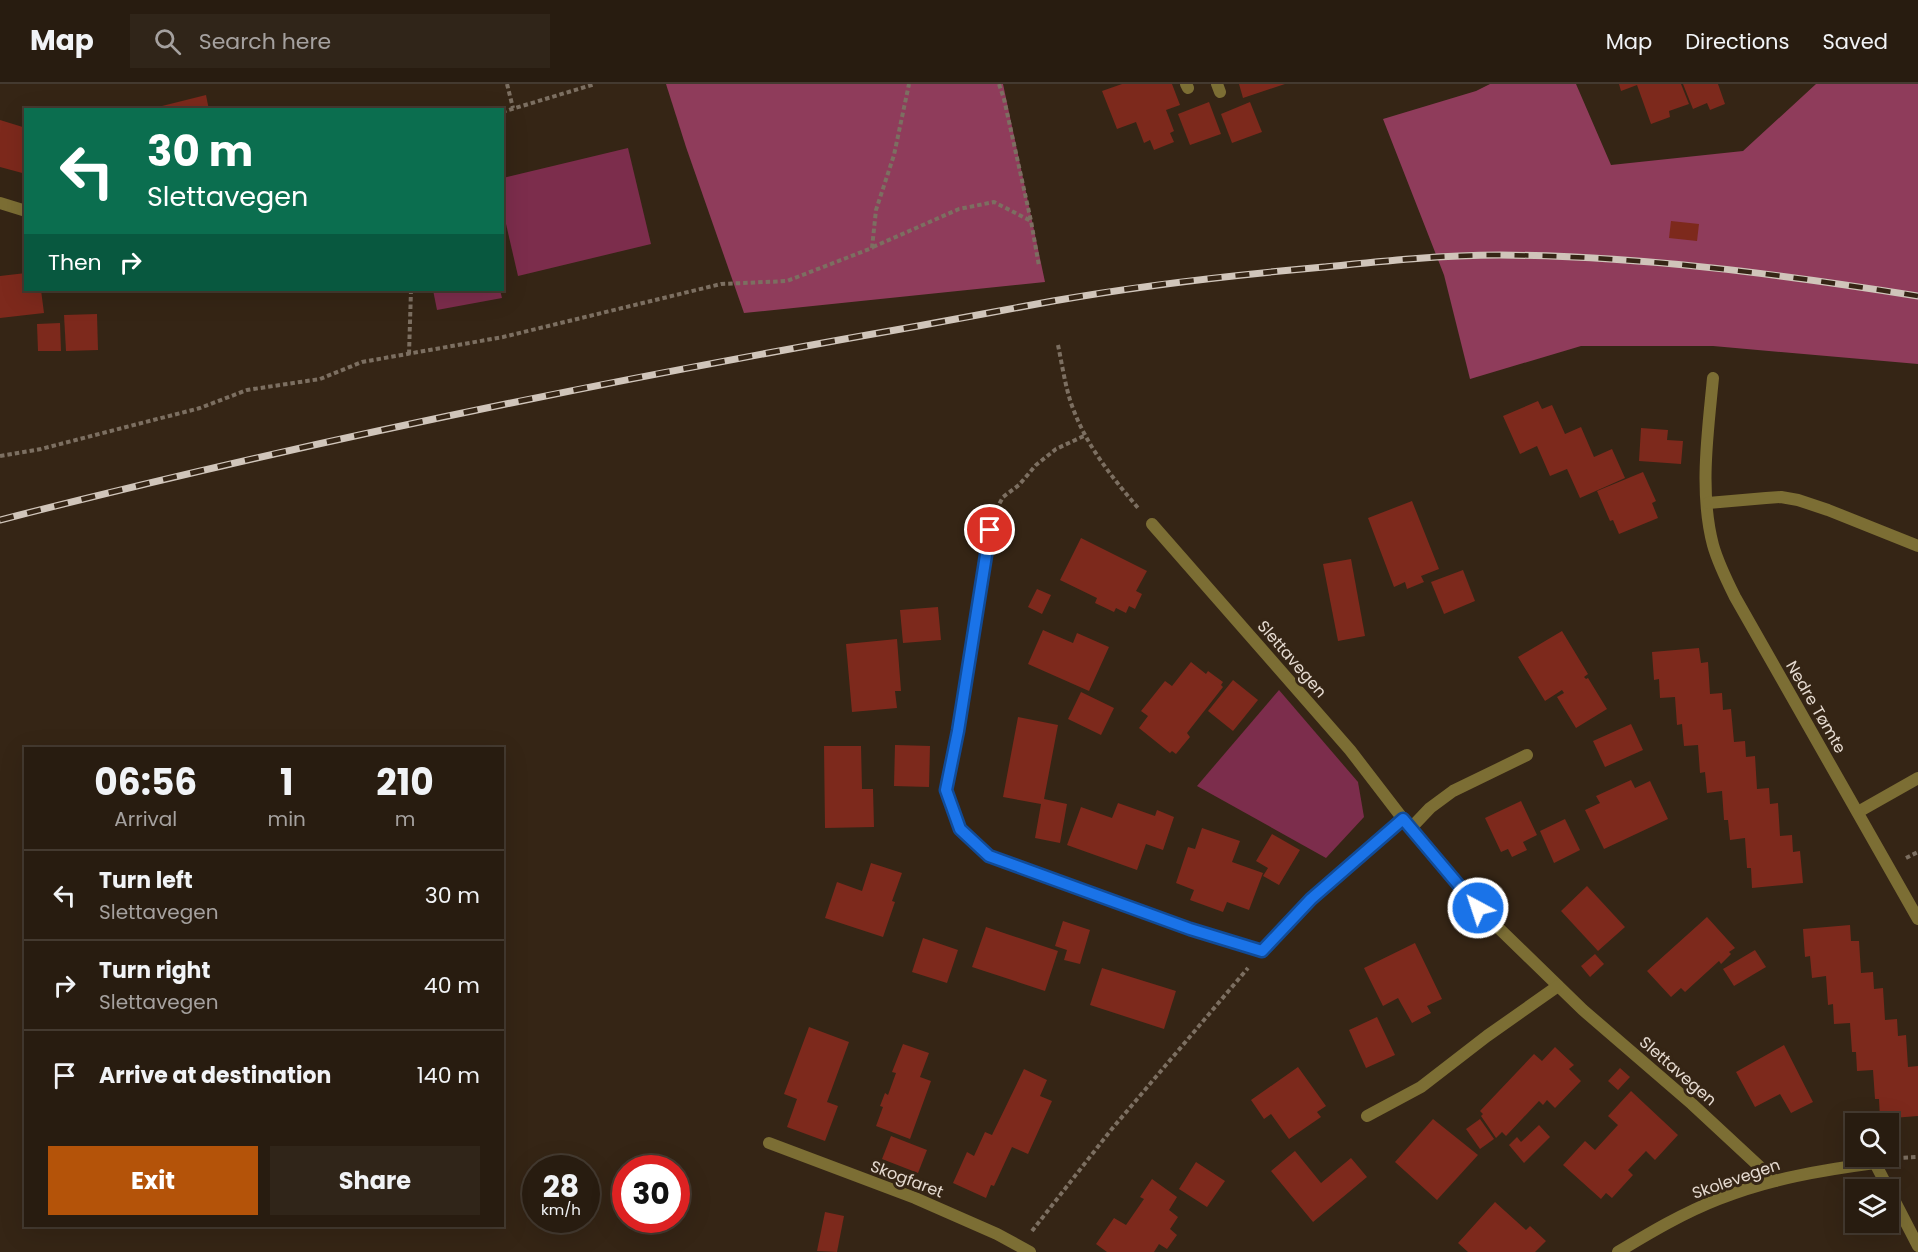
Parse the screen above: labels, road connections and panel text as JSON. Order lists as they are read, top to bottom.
{
  "streets": {
    "street": [
      "Slettavegen",
      "Nedre Tømte",
      "Skogfaret",
      "Skolevegen"
    ]
  },
  "crossings": [
    ["Slettavegen", "Skolevegen"]
  ],
  "page": {
    "header": "Map",
    "search": "Search here",
    "nav": ["Map", "Directions", "Saved"],
    "turn": ["30 m", "Slettavegen"],
    "then": "Then",
    "eta": [
      "06:56",
      "Arrival",
      "1",
      "min",
      "210",
      "m"
    ],
    "list": [
      {
        "name": "Turn left",
        "note": "Slettavegen",
        "value": "30 m"
      },
      {
        "name": "Turn right",
        "note": "Slettavegen",
        "value": "40 m"
      },
      {
        "name": "Arrive at destination",
        "value": "140 m"
      }
    ],
    "buttons": ["Exit", "Share"],
    "speed": "28 km/h",
    "limit": "30"
  }
}
